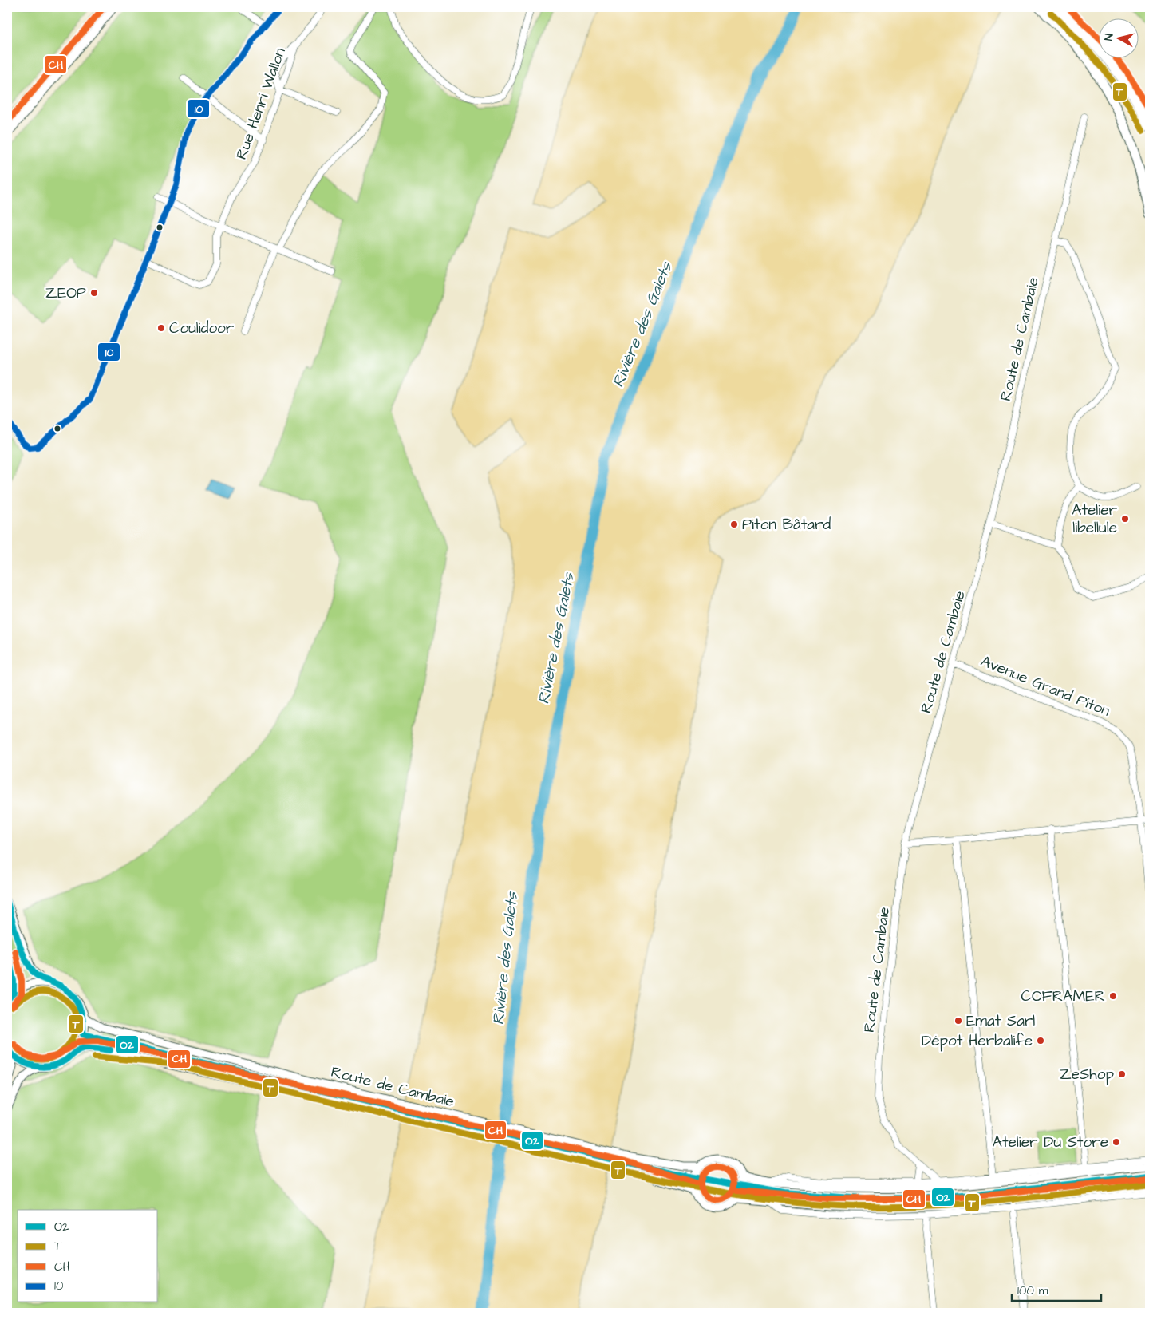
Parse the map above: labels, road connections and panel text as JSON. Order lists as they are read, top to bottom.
{
  "streets": {
    "main road": ["Route de Cambaie"],
    "street": ["Rue Henri Wallon", "Avenue Grand Piton"]
  },
  "crossings": [
    ["Route de Cambaie", "Avenue Grand Piton"]
  ],
  "water": ["Rivière des Galets"],
  "places": [
    "ZEOP",
    "Coulidoor",
    "Atelier libellule",
    "Piton Bâtard",
    "COFRAMER",
    "Emat Sarl",
    "Dépot Herbalife",
    "ZeShop",
    "Atelier Du Store"
  ],
  "lines": [
    "transit line CH",
    "transit line 10",
    "transit line T",
    "transit line O2"
  ],
  "legend": [
    "O2",
    "T",
    "CH",
    "10"
  ],
  "scale_bar": "100 m",
  "north": "left"
}
